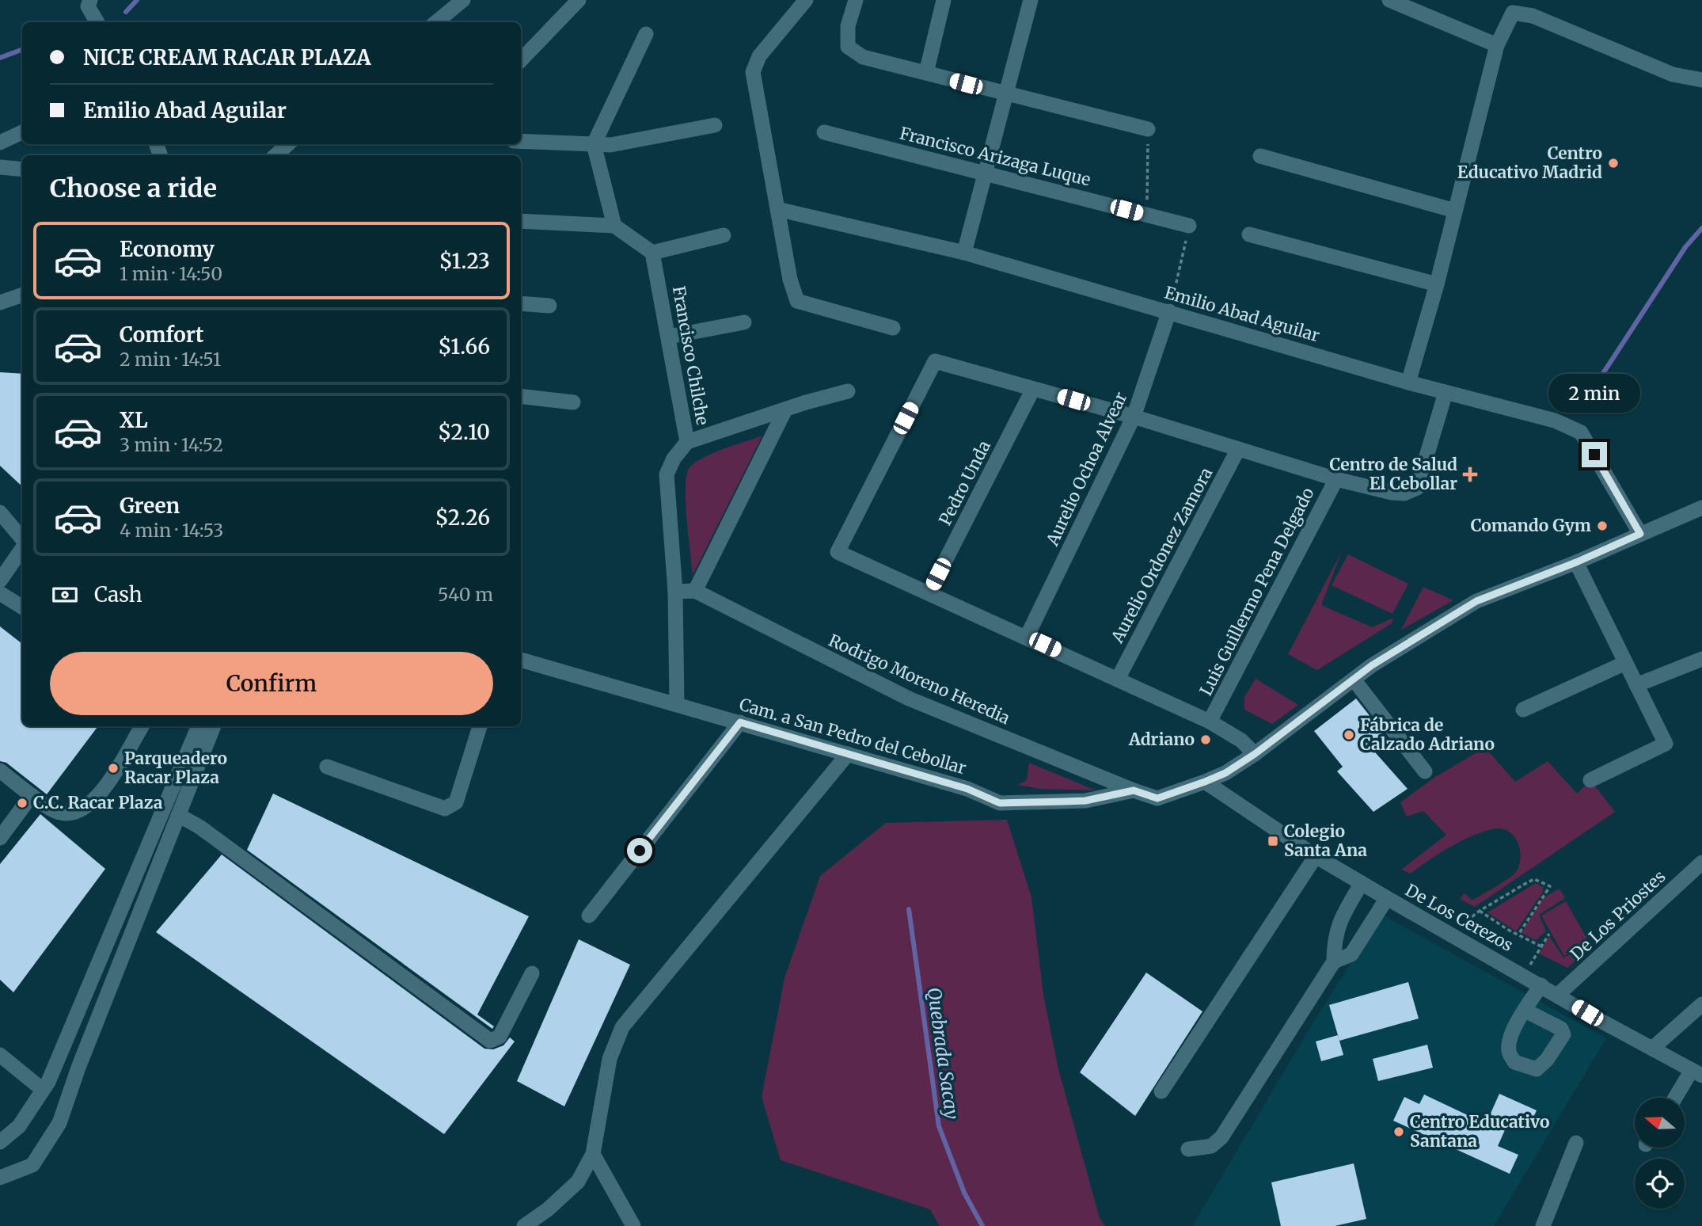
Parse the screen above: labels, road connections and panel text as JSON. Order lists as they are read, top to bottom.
{
  "streets": {
    "street": [
      "Francisco Arizaga Luque",
      "Emilio Abad Aguilar",
      "Francisco Chilche",
      "Aurelio Ochoa Alvear",
      "Pedro Unda",
      "Aurelio Ordonez Zamora",
      "Luis Guillermo Pena Delgado",
      "Rodrigo Moreno Heredia",
      "Cam. a San Pedro del Cebollar",
      "De Los Priostes",
      "De Los Cerezos"
    ]
  },
  "crossings": [
    ["Emilio Abad Aguilar", "Aurelio Ochoa Alvear"],
    ["Emilio Abad Aguilar", "Cam. a San Pedro del Cebollar"],
    ["Francisco Chilche", "Cam. a San Pedro del Cebollar"],
    ["Rodrigo Moreno Heredia", "Cam. a San Pedro del Cebollar"],
    ["Cam. a San Pedro del Cebollar", "De Los Cerezos"],
    ["De Los Priostes", "De Los Cerezos"]
  ],
  "water": ["Quebrada Sacay"],
  "places": {
    "other": [
      "Centro Educativo Madrid",
      "Comando Gym",
      "Fábrica de Calzado Adriano",
      "Adriano",
      "Parqueadero Racar Plaza",
      "C.C. Racar Plaza",
      "Centro Educativo Santana"
    ],
    "health": ["Centro de Salud El Cebollar"],
    "transit": ["Colegio Santa Ana"]
  },
  "north": "left",
  "page": {
    "banner": ["NICE CREAM RACAR PLAZA", "Emilio Abad Aguilar"],
    "heading": "Choose a ride",
    "list": [
      {
        "name": "Economy",
        "note": "1 min · 14:50",
        "value": "$1.23"
      },
      {
        "name": "Comfort",
        "note": "2 min · 14:51",
        "value": "$1.66"
      },
      {
        "name": "XL",
        "note": "3 min · 14:52",
        "value": "$2.10"
      },
      {
        "name": "Green",
        "note": "4 min · 14:53",
        "value": "$2.26"
      }
    ],
    "bubble": "2 min",
    "pay": ["Cash", "540 m"],
    "buttons": "Confirm"
  }
}
